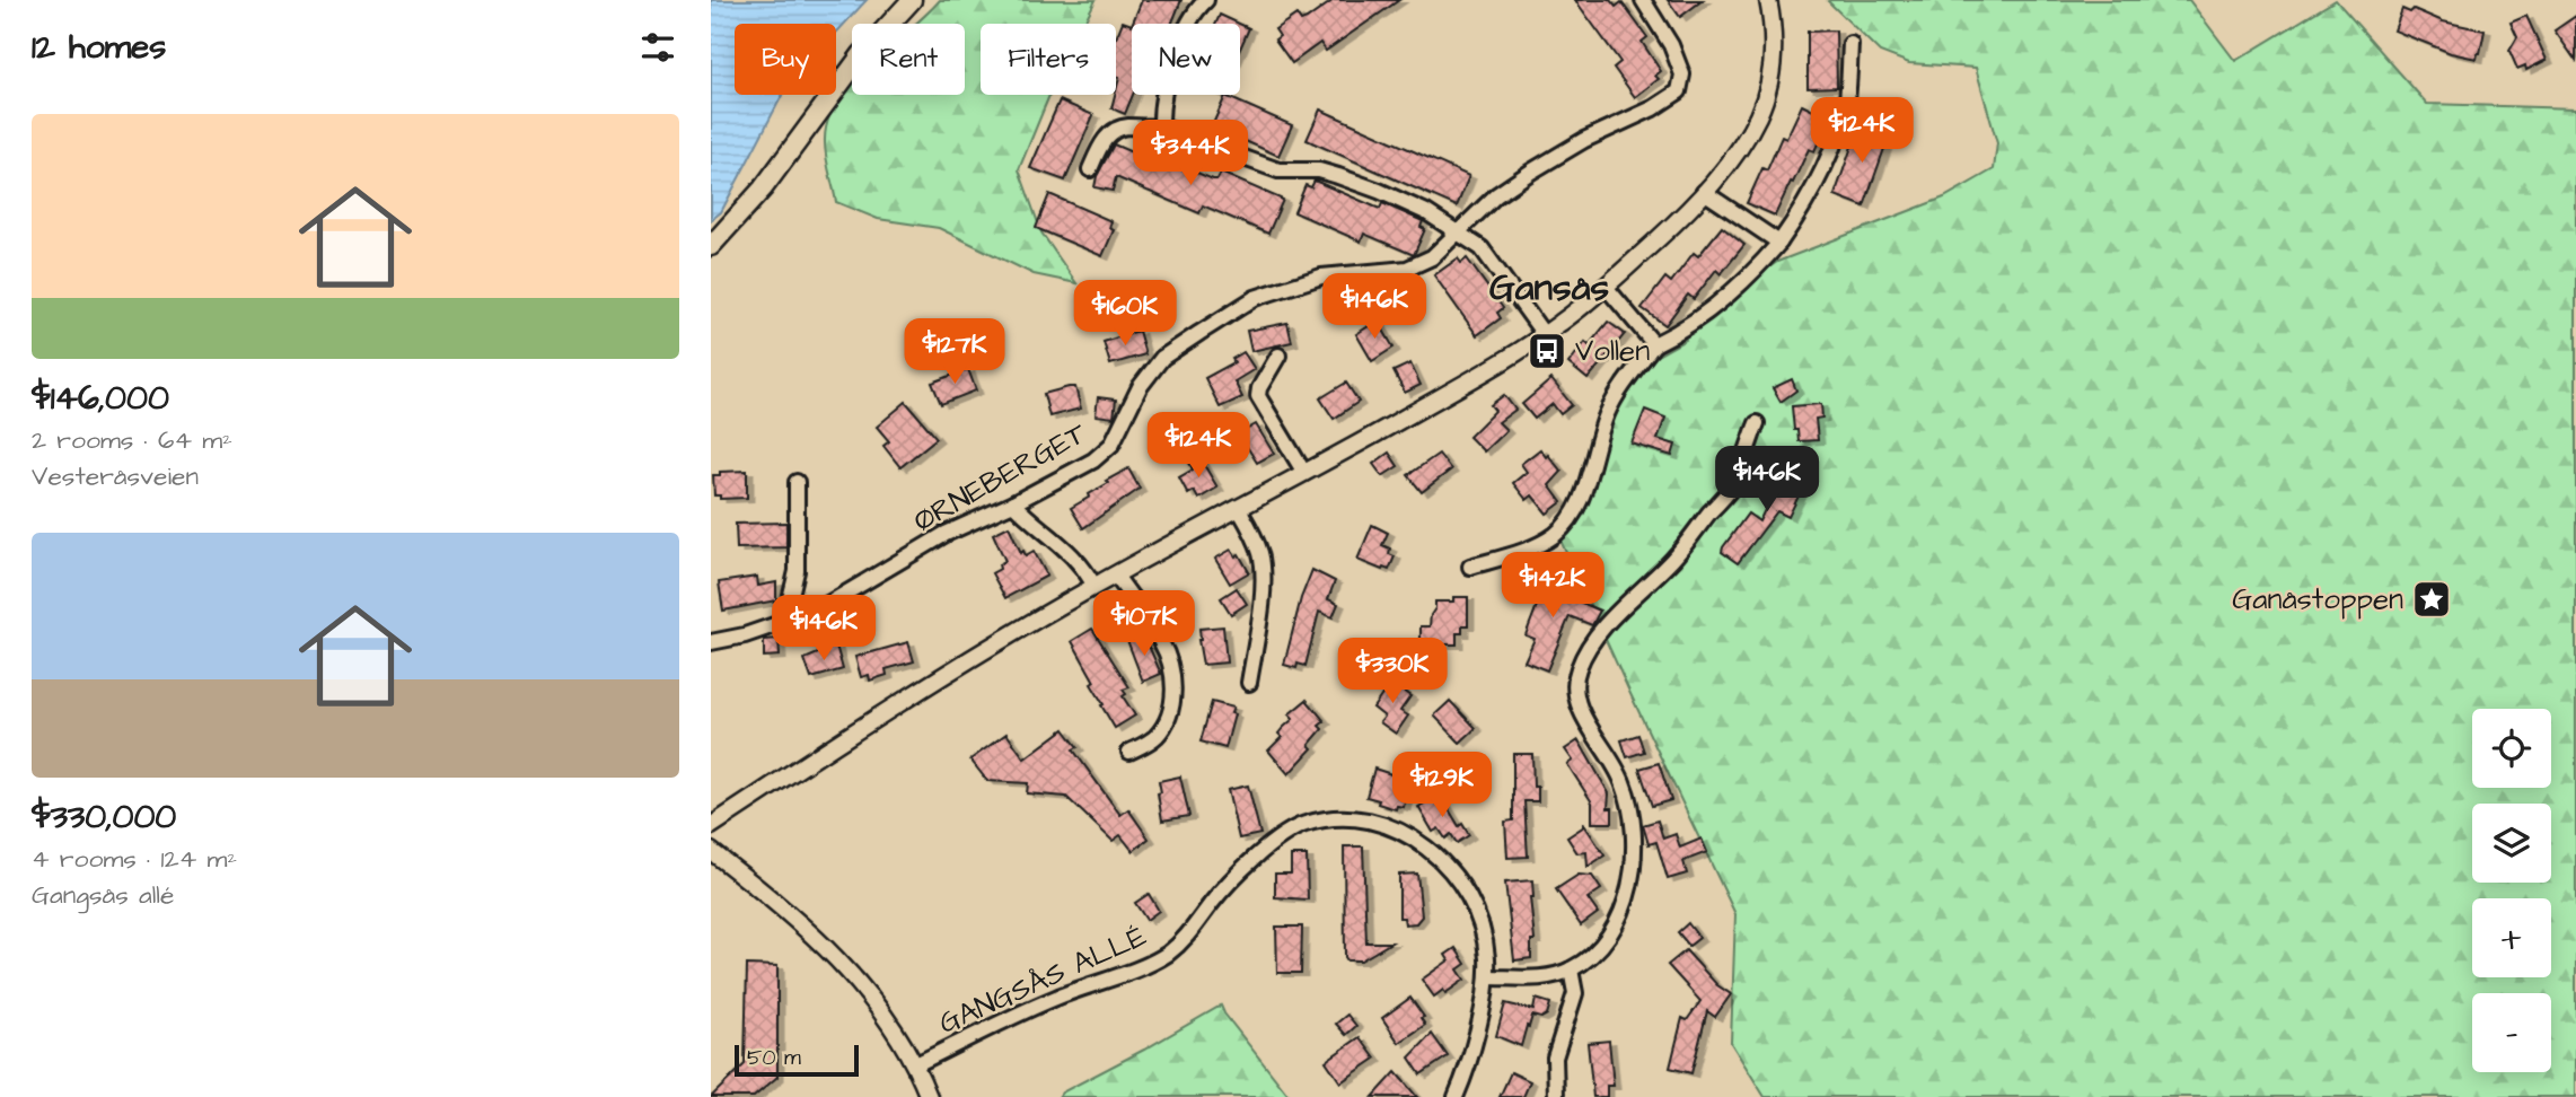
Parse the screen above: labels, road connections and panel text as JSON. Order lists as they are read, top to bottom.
{
  "streets": {
    "street": ["ØRNEBERGET", "GANGSÅS ALLÉ"]
  },
  "districts": ["Gansås"],
  "places": {
    "bus stop": ["Vollen"],
    "place": ["Ganåstoppen"]
  },
  "scale_bar": "50 m",
  "page": {
    "heading": "12 homes",
    "chip": [
      "Buy",
      "Rent",
      "Filters",
      "New"
    ],
    "list": [
      {
        "name": "$146,000",
        "note": "2 rooms · 64 m² · Vesteråsveien"
      },
      {
        "name": "$330,000",
        "note": "4 rooms · 124 m² · Gangsås allé"
      }
    ],
    "price": [
      "$124K",
      "$344K",
      "$146K",
      "$160K",
      "$127K",
      "$124K",
      "$146K",
      "$142K",
      "$107K",
      "$146K",
      "$330K",
      "$129K"
    ],
    "map_buttons": ["+", "−"],
    "scale": "50 m"
  }
}
